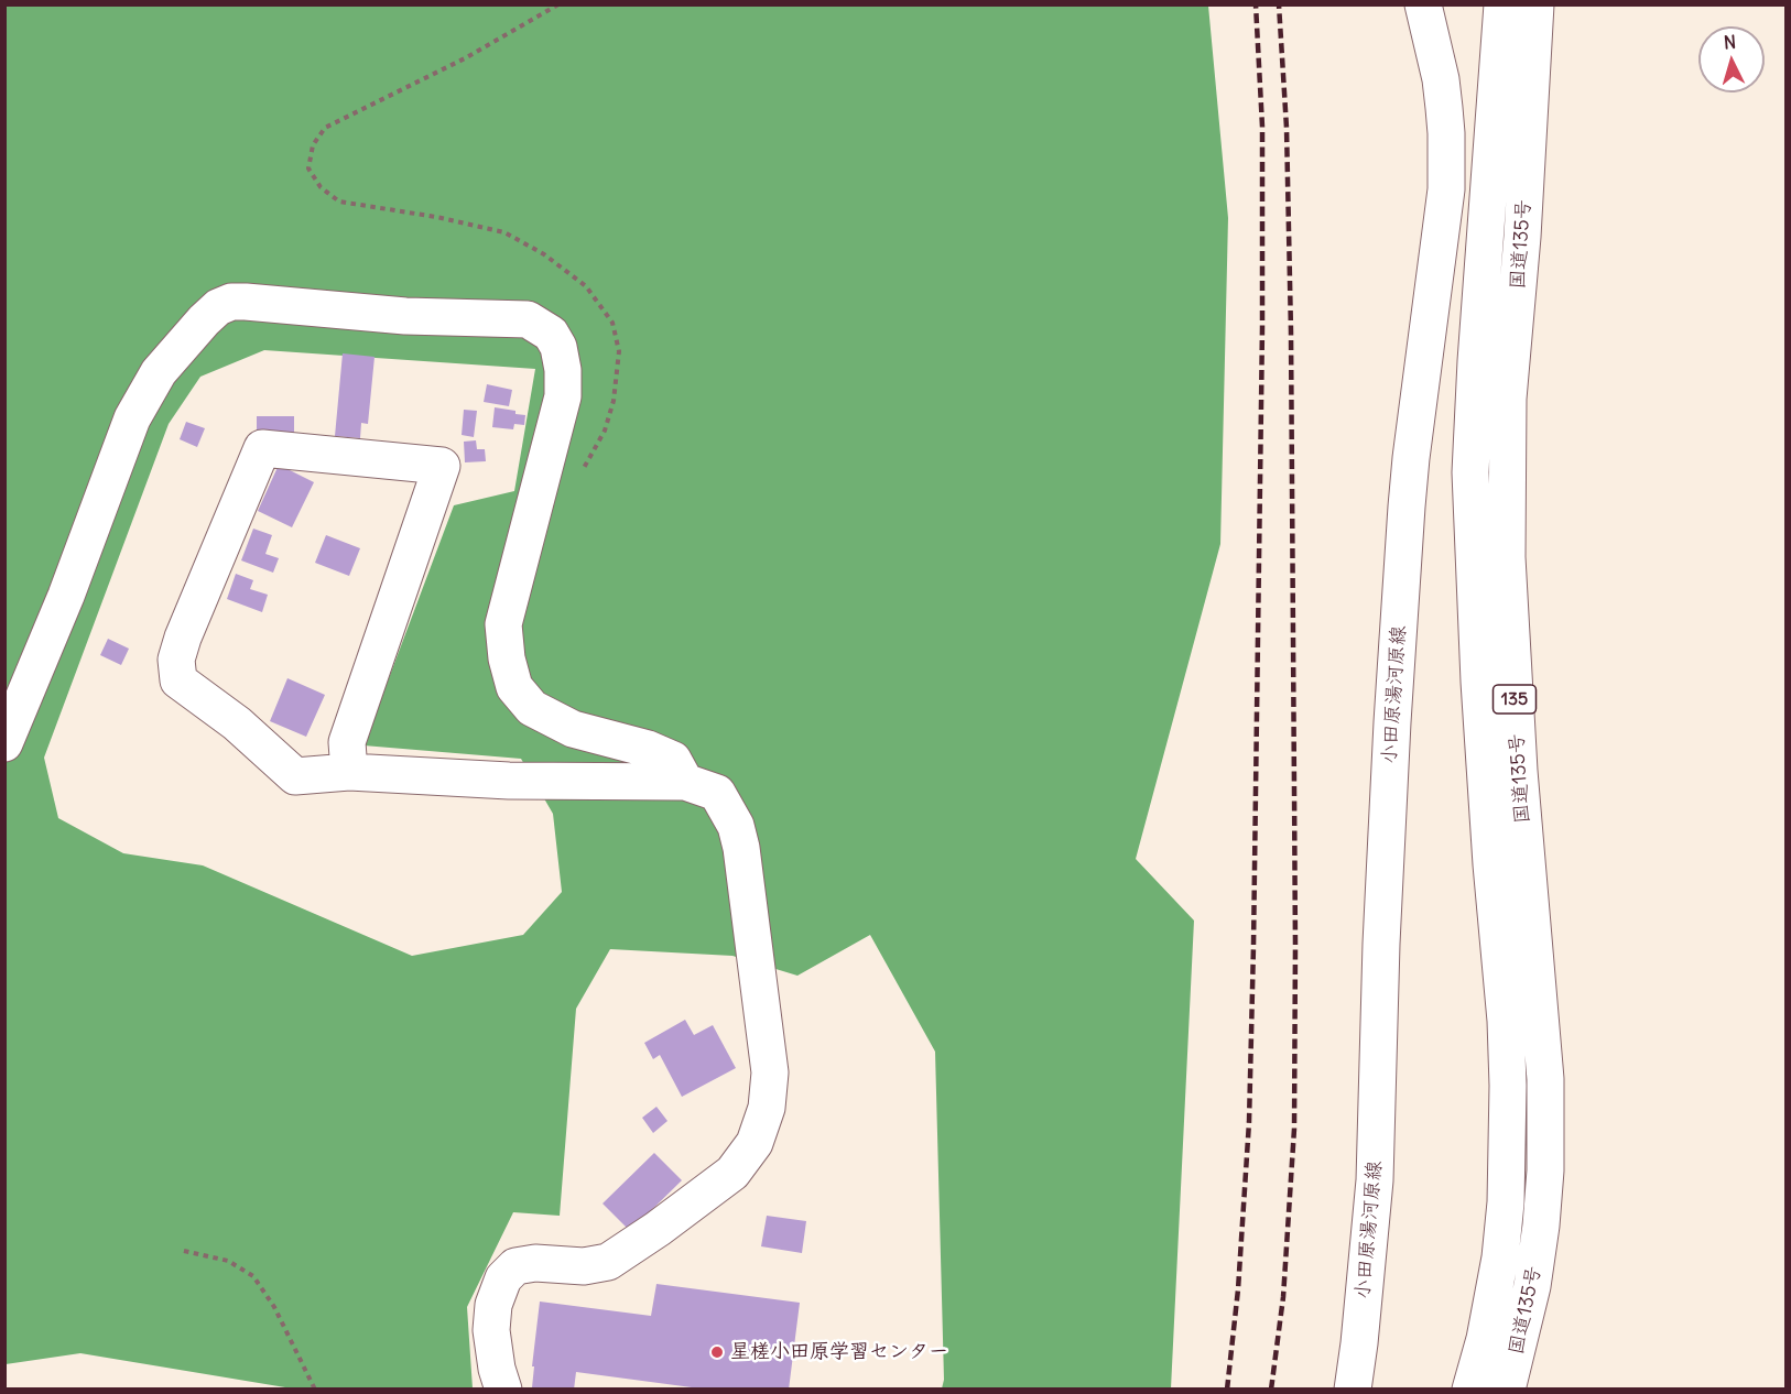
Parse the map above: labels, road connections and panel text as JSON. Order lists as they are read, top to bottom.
{
  "streets": {
    "main road": ["国道135号", "小田原湯河原線", "135"]
  },
  "places": ["星槎小田原学習センター"],
  "north": "top"
}
